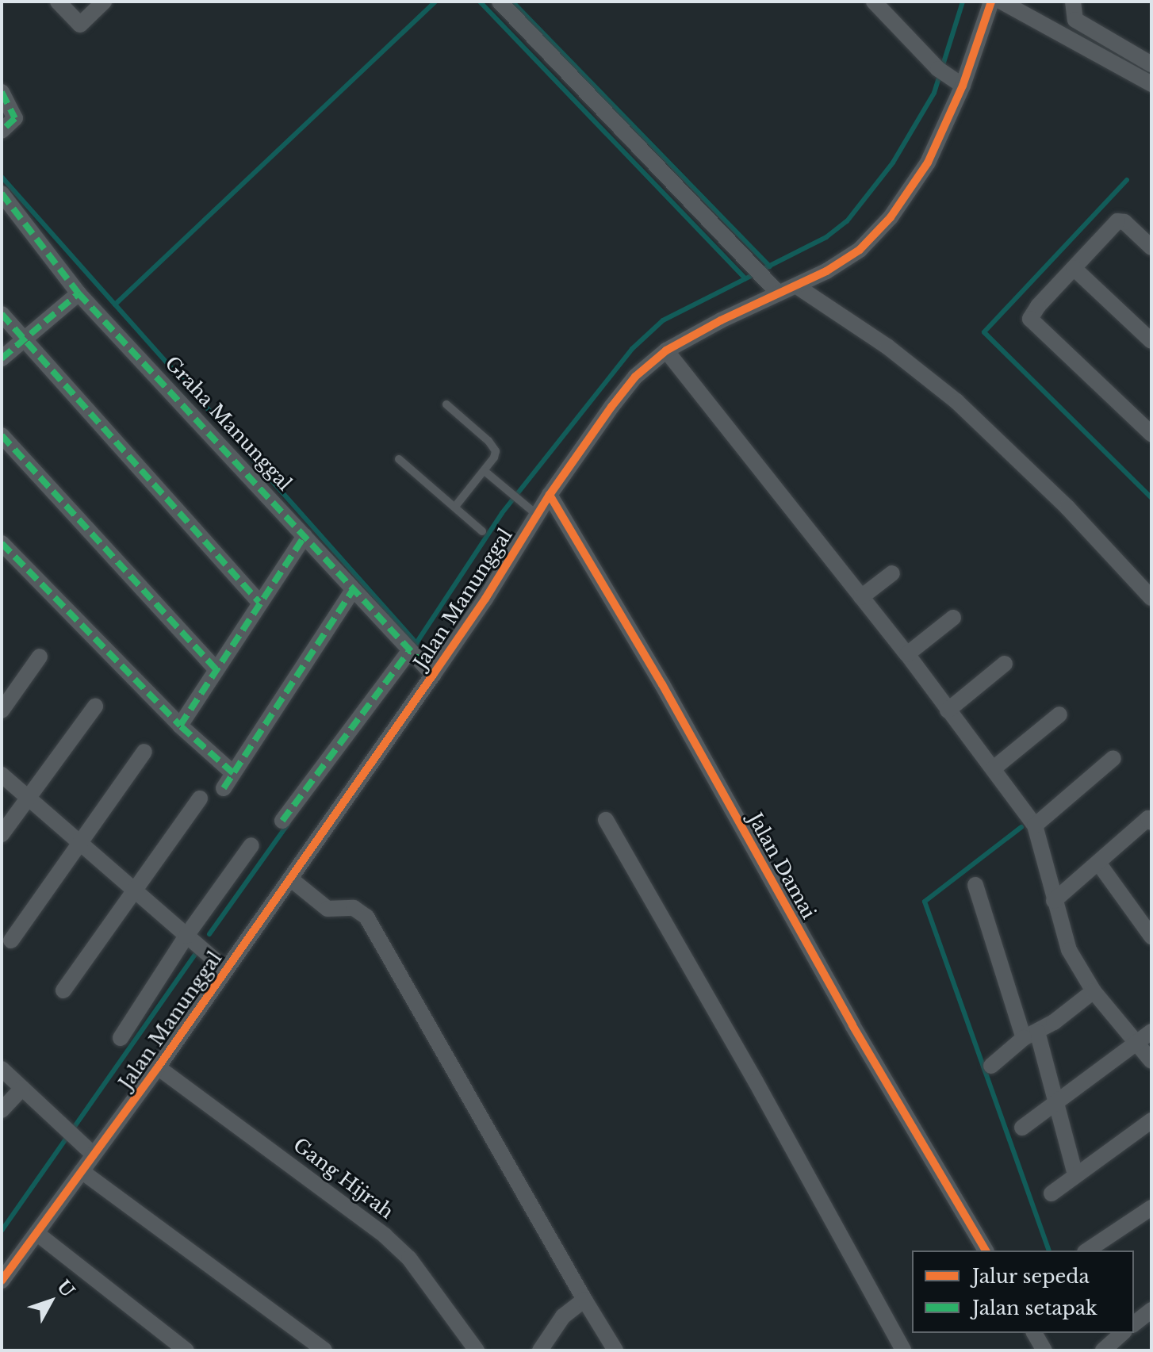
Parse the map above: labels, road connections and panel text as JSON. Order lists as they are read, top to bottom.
{
  "streets": {
    "street": [
      "Graha Manunggal",
      "Jalan Manunggal",
      "Jalan Damai",
      "Gang Hijrah"
    ]
  },
  "crossings": [
    ["Graha Manunggal", "Jalan Manunggal"],
    ["Jalan Manunggal", "Jalan Damai"],
    ["Jalan Manunggal", "Gang Hijrah"]
  ],
  "legend": ["Jalur sepeda", "Jalan setapak"],
  "north": "top right"
}
